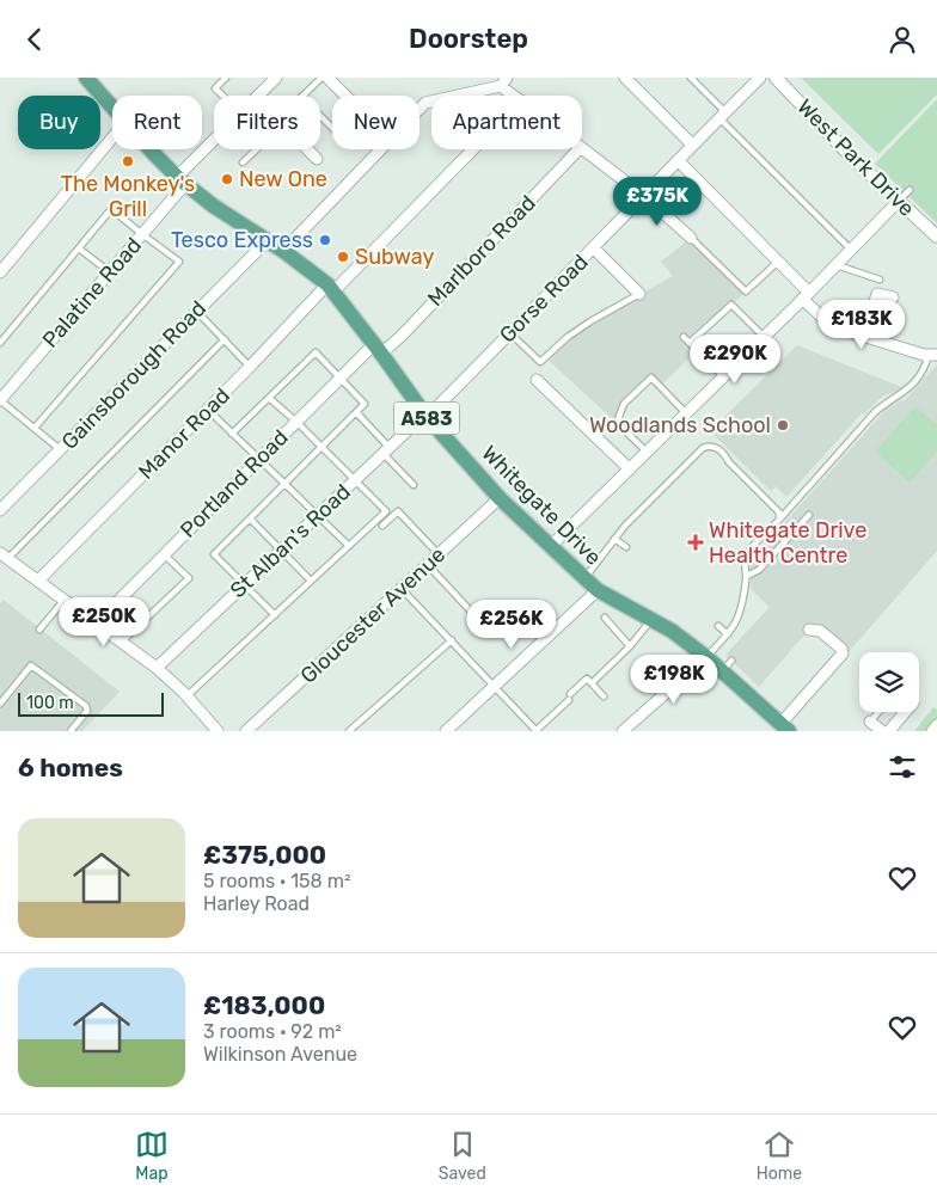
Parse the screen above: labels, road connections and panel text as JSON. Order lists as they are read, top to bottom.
{
  "streets": {
    "main road": ["A583", "Whitegate Drive"],
    "street": [
      "West Park Drive",
      "Marlboro Road",
      "Palatine Road",
      "Gorse Road",
      "Gainsborough Road",
      "Manor Road",
      "Portland Road",
      "St Alban's Road",
      "Gloucester Avenue"
    ]
  },
  "crossings": [
    ["Marlboro Road", "Portland Road"],
    ["Marlboro Road", "Whitegate Drive"],
    ["Palatine Road", "Whitegate Drive"],
    ["Gorse Road", "Whitegate Drive"],
    ["Gorse Road", "St Alban's Road"],
    ["Gainsborough Road", "Whitegate Drive"],
    ["Manor Road", "Whitegate Drive"],
    ["Portland Road", "Whitegate Drive"],
    ["Whitegate Drive", "St Alban's Road"],
    ["Whitegate Drive", "Gloucester Avenue"]
  ],
  "places": {
    "other": [
      "The Monkey's Grill",
      "New One",
      "Tesco Express",
      "Subway",
      "Woodlands School"
    ],
    "health": ["Whitegate Drive Health Centre"]
  },
  "scale_bar": "100 m",
  "page": {
    "header": "Doorstep",
    "chip": [
      "Buy",
      "Rent",
      "Filters",
      "New",
      "Apartment"
    ],
    "price": [
      "£375K",
      "£183K",
      "£290K",
      "£250K",
      "£256K",
      "£198K"
    ],
    "scale": "100 m",
    "heading": "6 homes",
    "list": [
      {
        "name": "£375,000",
        "note": "5 rooms · 158 m² · Harley Road"
      },
      {
        "name": "£183,000",
        "note": "3 rooms · 92 m² · Wilkinson Avenue"
      }
    ],
    "tabs": ["Map", "Saved", "Home"]
  }
}
